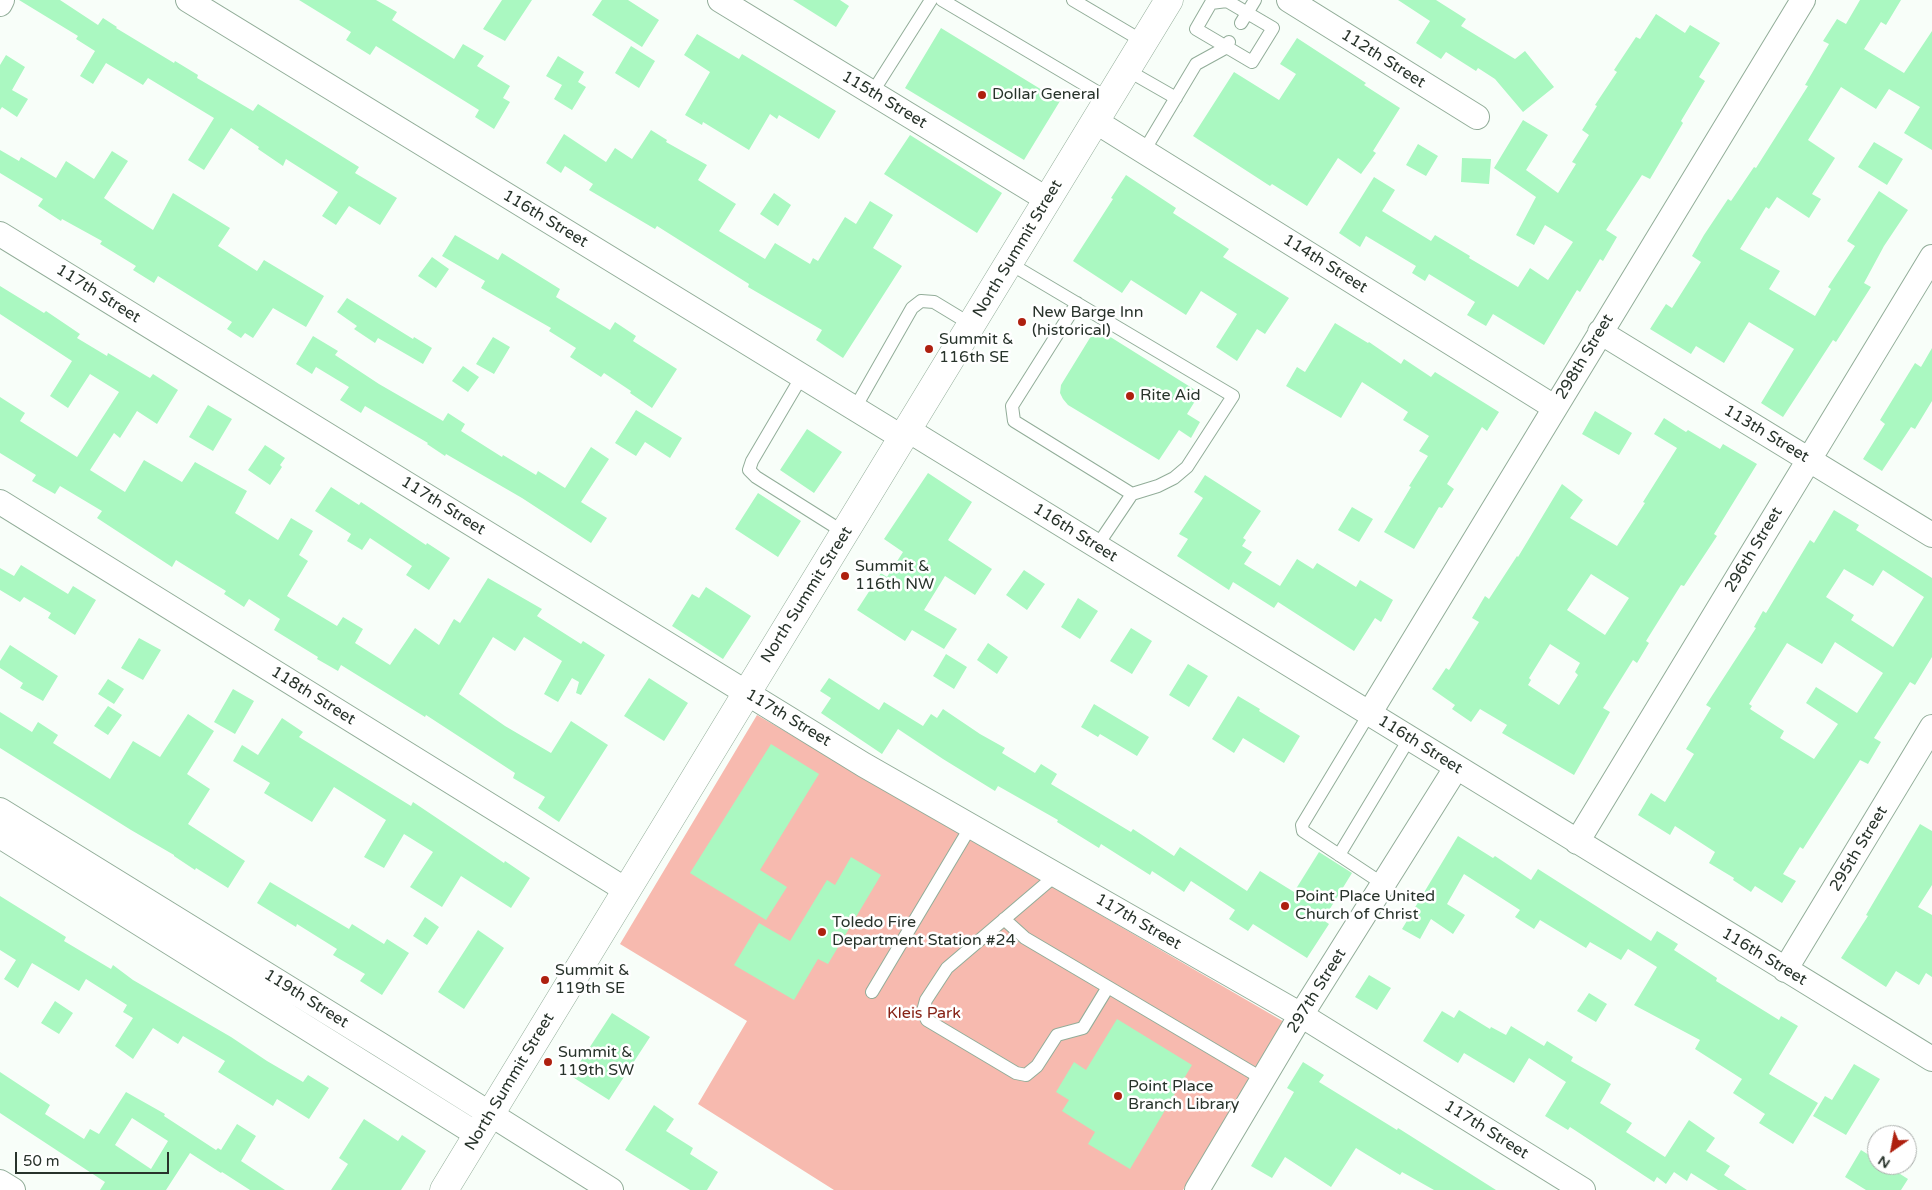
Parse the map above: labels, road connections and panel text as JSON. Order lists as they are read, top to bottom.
{
  "streets": {
    "main road": ["North Summit Street"],
    "street": [
      "112th Street",
      "115th Street",
      "116th Street",
      "114th Street",
      "117th Street",
      "298th Street",
      "113th Street",
      "296th Street",
      "118th Street",
      "295th Street",
      "297th Street",
      "119th Street"
    ]
  },
  "crossings": [
    ["115th Street", "North Summit Street"],
    ["116th Street", "North Summit Street"],
    ["116th Street", "298th Street"],
    ["116th Street", "296th Street"],
    ["116th Street", "295th Street"],
    ["116th Street", "297th Street"],
    ["North Summit Street", "114th Street"],
    ["North Summit Street", "117th Street"],
    ["North Summit Street", "118th Street"],
    ["North Summit Street", "119th Street"],
    ["114th Street", "298th Street"],
    ["117th Street", "297th Street"],
    ["298th Street", "113th Street"],
    ["113th Street", "296th Street"]
  ],
  "parks": ["Kleis Park"],
  "places": [
    "Dollar General",
    "New Barge Inn (historical)",
    "Summit & 116th SE",
    "Rite Aid",
    "Summit & 116th NW",
    "Point Place United Church of Christ",
    "Toledo Fire Department Station #24",
    "Summit & 119th SE",
    "Summit & 119th SW",
    "Point Place Branch Library"
  ],
  "scale_bar": "50 m",
  "north": "bottom left"
}
